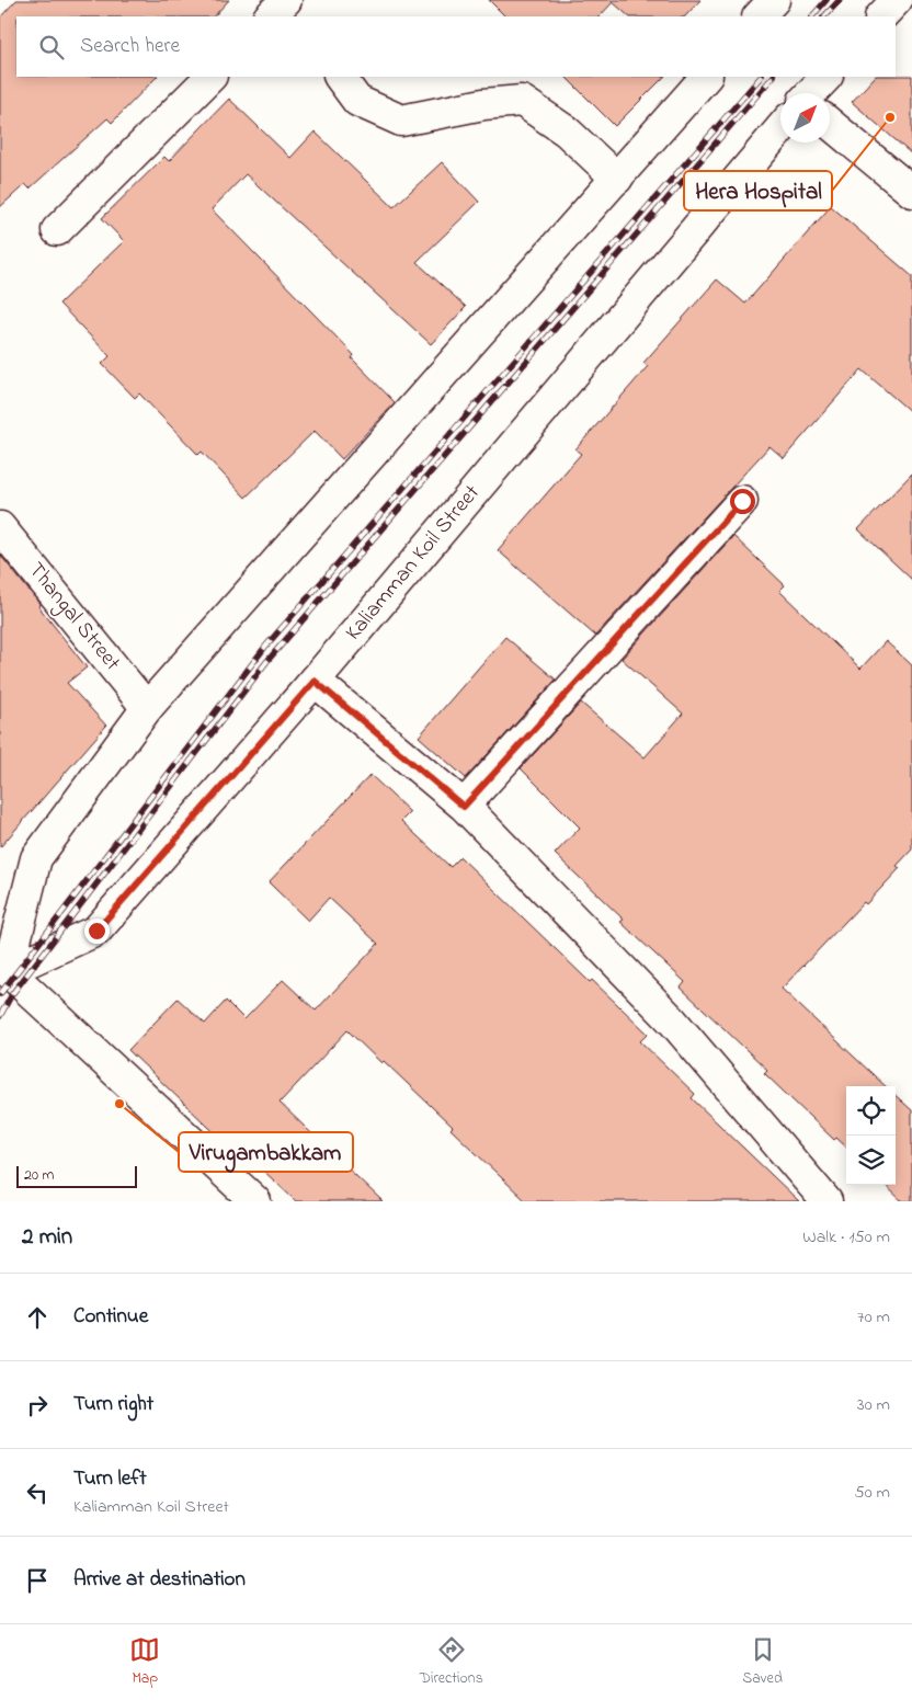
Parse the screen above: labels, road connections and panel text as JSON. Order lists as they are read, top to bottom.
{
  "streets": {
    "main road": ["Kaliamman Koil Street", "Thangal Street"]
  },
  "places": ["Hera Hospital", "Virugambakkam"],
  "scale_bar": "20 m",
  "north": "top right",
  "page": {
    "search": "Search here",
    "scale": "20 m",
    "heading": ["2 min", "Walk · 150 m"],
    "list": [
      ["Continue", "70 m"],
      ["Turn right", "30 m"],
      ["Turn left", "Kaliamman Koil Street", "50 m"],
      "Arrive at destination"
    ],
    "nav": ["Map", "Directions", "Saved"]
  }
}
